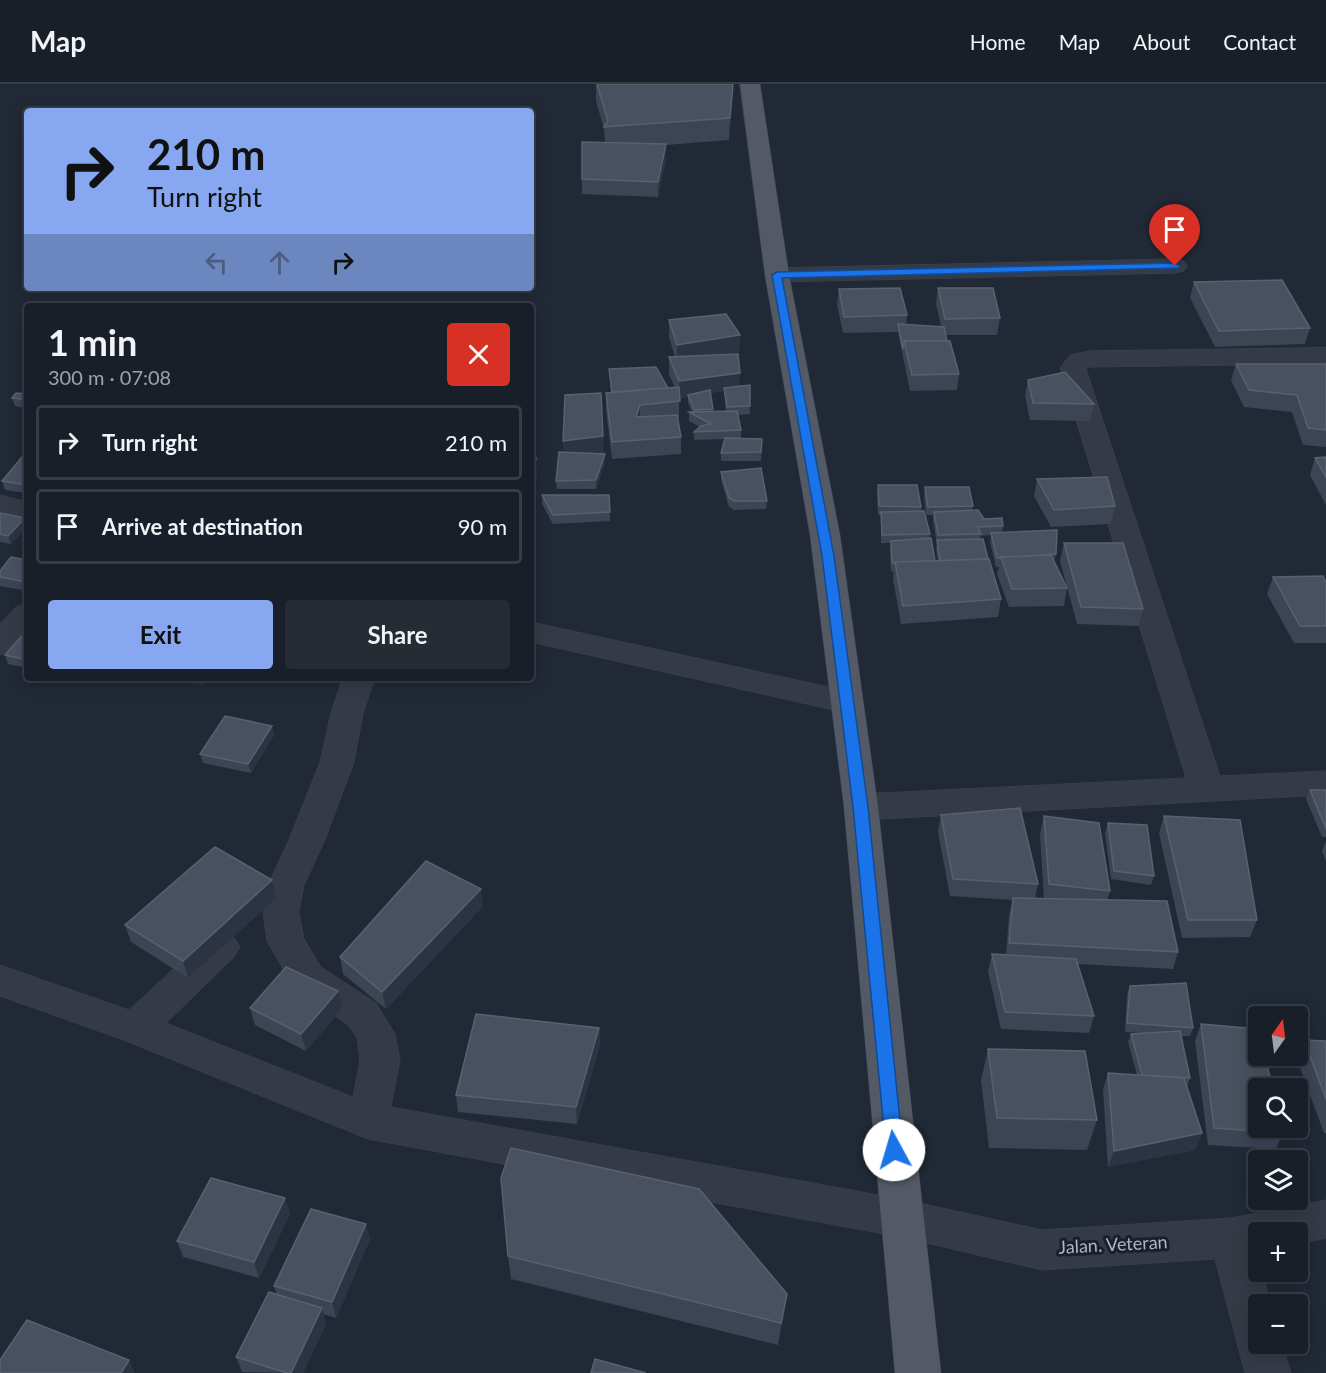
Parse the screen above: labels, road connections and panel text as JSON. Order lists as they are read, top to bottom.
{
  "streets": {
    "street": ["Jalan. Veteran"]
  },
  "north": "top",
  "page": {
    "header": "Map",
    "nav": [
      "Home",
      "Map",
      "About",
      "Contact"
    ],
    "turn": ["210 m", "Turn right"],
    "heading": ["1 min", "300 m · 07:08"],
    "list": [
      {
        "name": "Turn right",
        "value": "210 m"
      },
      {
        "name": "Arrive at destination",
        "value": "90 m"
      }
    ],
    "buttons": ["Exit", "Share"],
    "map_buttons": ["+", "−"]
  }
}
